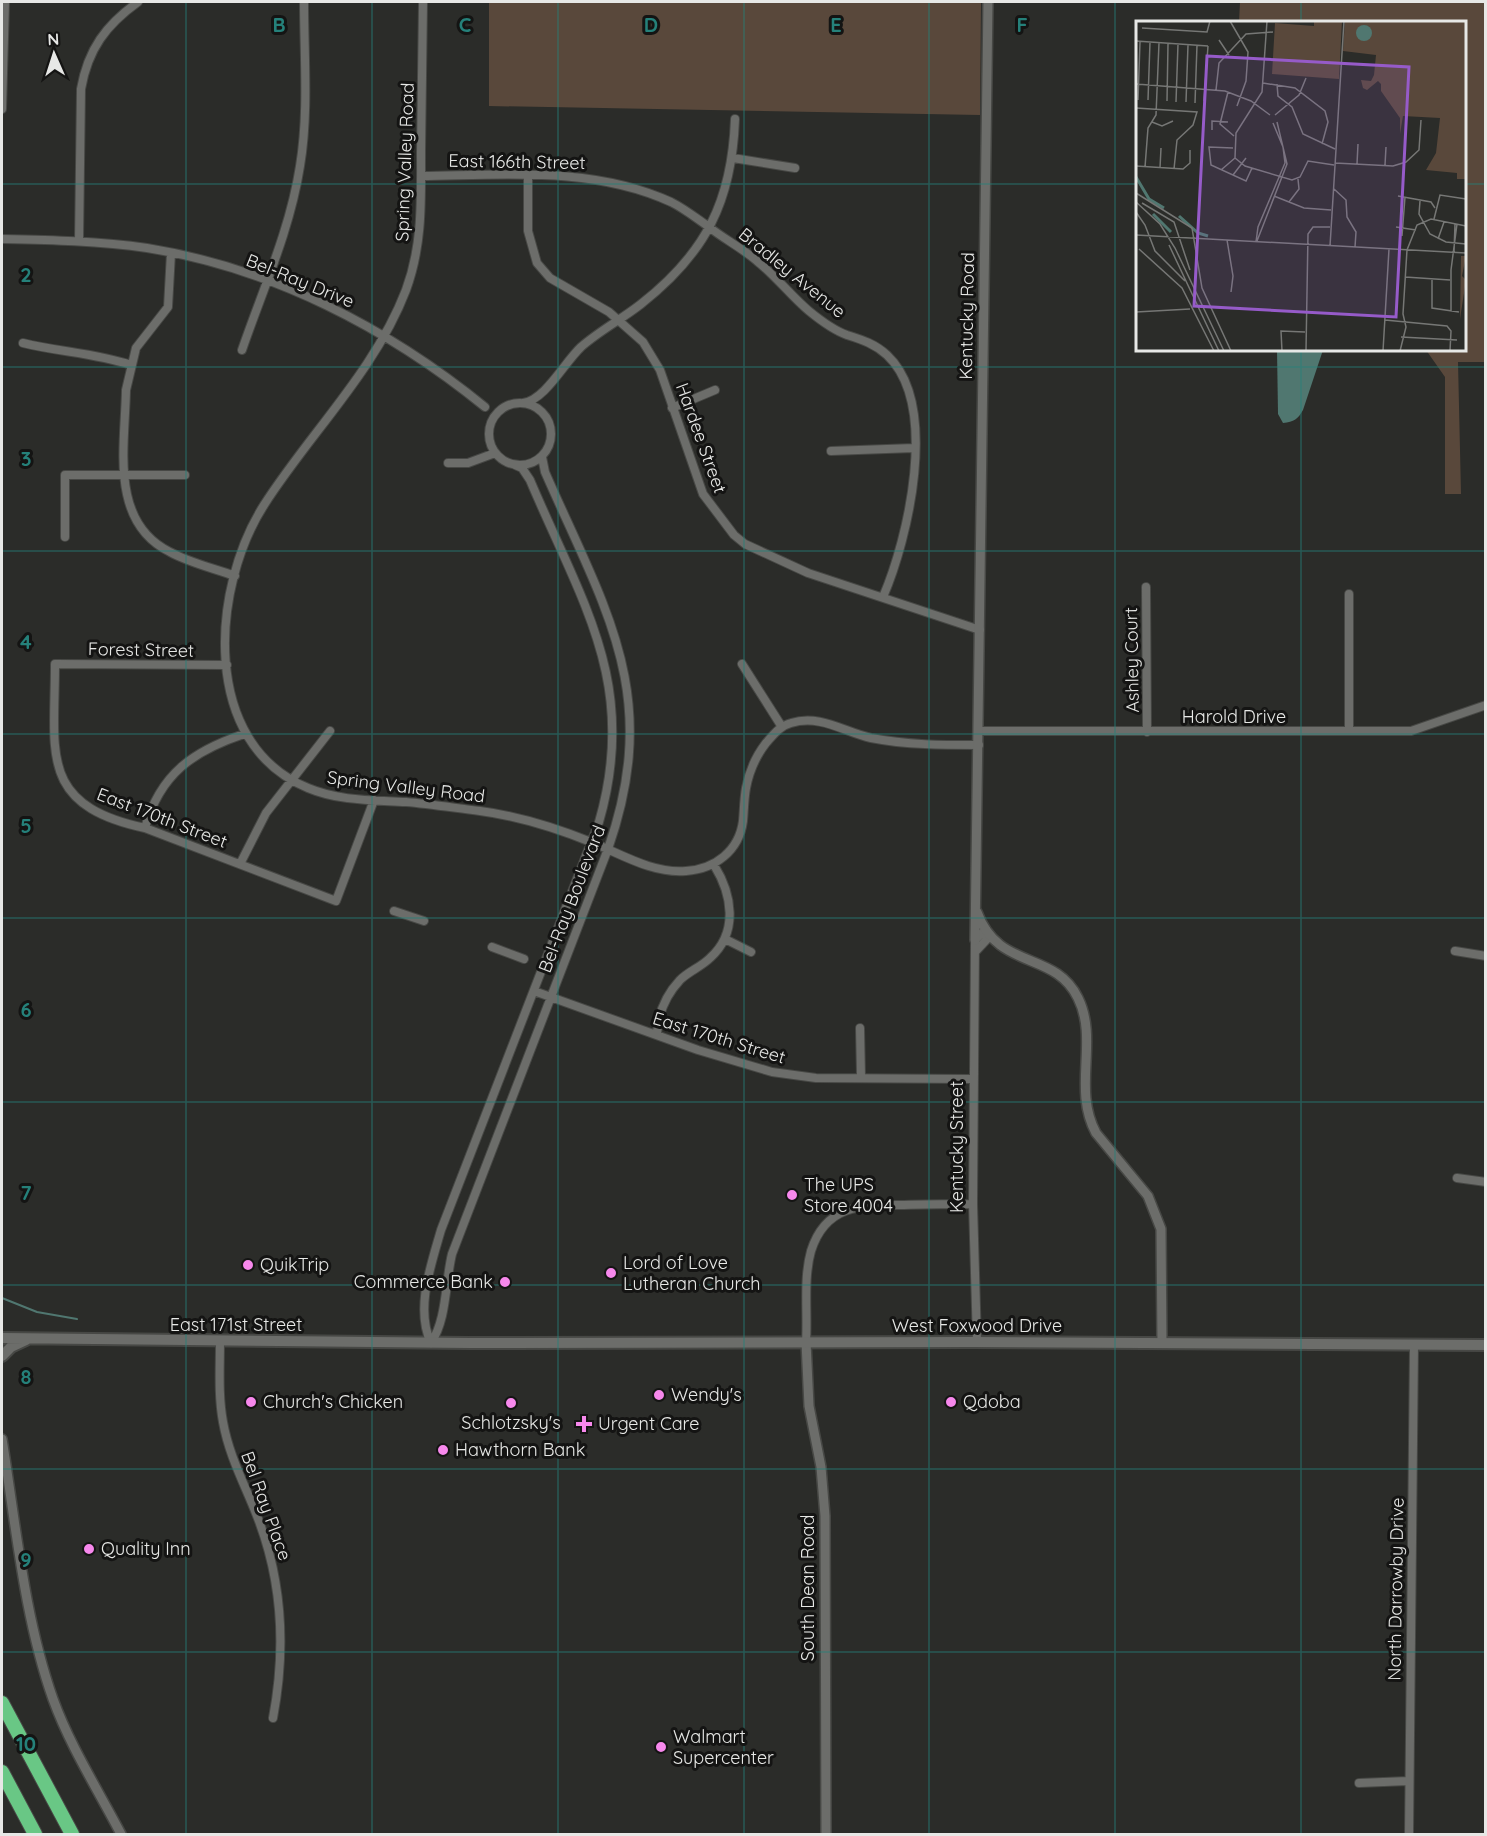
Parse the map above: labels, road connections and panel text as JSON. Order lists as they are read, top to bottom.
{
  "streets": {
    "main road": ["East 171st Street", "West Foxwood Drive"],
    "street": [
      "Spring Valley Road",
      "East 166th Street",
      "Bradley Avenue",
      "Bel-Ray Drive",
      "Kentucky Road",
      "Hardee Street",
      "Forest Street",
      "Ashley Court",
      "Harold Drive",
      "East 170th Street",
      "Bel-Ray Boulevard",
      "Kentucky Street",
      "Bel Ray Place",
      "South Dean Road",
      "North Darrowby Drive"
    ]
  },
  "crossings": [
    ["Spring Valley Road", "East 166th Street"],
    ["Spring Valley Road", "Bel-Ray Drive"],
    ["Spring Valley Road", "Forest Street"],
    ["Spring Valley Road", "East 170th Street"],
    ["Spring Valley Road", "Bel-Ray Boulevard"],
    ["East 166th Street", "Bradley Avenue"],
    ["East 166th Street", "Hardee Street"],
    ["Bradley Avenue", "Hardee Street"],
    ["Kentucky Road", "Hardee Street"],
    ["Forest Street", "East 170th Street"],
    ["Ashley Court", "Harold Drive"],
    ["East 170th Street", "Bel-Ray Boulevard"],
    ["East 170th Street", "Kentucky Street"],
    ["Bel-Ray Boulevard", "East 171st Street"],
    ["Kentucky Street", "West Foxwood Drive"],
    ["East 171st Street", "West Foxwood Drive"],
    ["East 171st Street", "Bel Ray Place"],
    ["West Foxwood Drive", "South Dean Road"],
    ["West Foxwood Drive", "North Darrowby Drive"]
  ],
  "places": {
    "other": [
      "The UPS Store 4004",
      "QuikTrip",
      "Lord of Love Lutheran Church",
      "Commerce Bank",
      "Wendy's",
      "Church's Chicken",
      "Qdoba",
      "Schlotzsky's",
      "Hawthorn Bank",
      "Quality Inn",
      "Walmart Supercenter"
    ],
    "health": ["Urgent Care"]
  },
  "north": "top",
  "grid": {
    "columns": [
      "B",
      "C",
      "D",
      "E",
      "F"
    ],
    "rows": [
      "2",
      "3",
      "4",
      "5",
      "6",
      "7",
      "8",
      "9",
      "10"
    ]
  }
}
